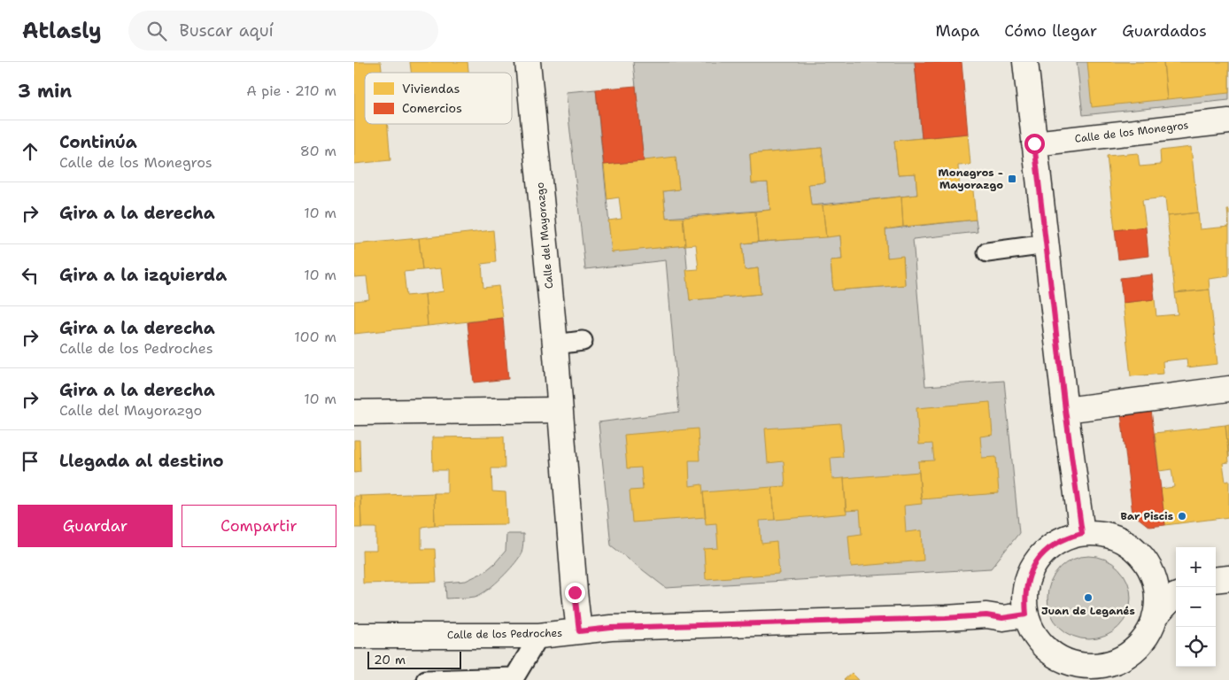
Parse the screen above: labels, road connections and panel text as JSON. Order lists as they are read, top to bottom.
{
  "streets": {
    "street": ["Calle de los Monegros", "Calle del Mayorazgo", "Calle de los Pedroches"]
  },
  "crossings": [
    ["Calle del Mayorazgo", "Calle de los Pedroches"]
  ],
  "places": {
    "transit": ["Monegros - Mayorazgo"],
    "other": ["Bar Piscis", "Juan de Leganés"]
  },
  "legend": ["Viviendas", "Comercios"],
  "scale_bar": "20 m",
  "page": {
    "header": "Atlasly",
    "search": "Buscar aquí",
    "nav": ["Mapa", "Cómo llegar", "Guardados"],
    "heading": ["3 min", "A pie · 210 m"],
    "list": [
      ["Continúa", "Calle de los Monegros", "80 m"],
      ["Gira a la derecha", "10 m"],
      ["Gira a la izquierda", "10 m"],
      ["Gira a la derecha", "Calle de los Pedroches", "100 m"],
      ["Gira a la derecha", "Calle del Mayorazgo", "10 m"],
      "Llegada al destino"
    ],
    "buttons": ["Guardar", "Compartir"],
    "map_buttons": ["+", "−"],
    "scale": "20 m"
  }
}
